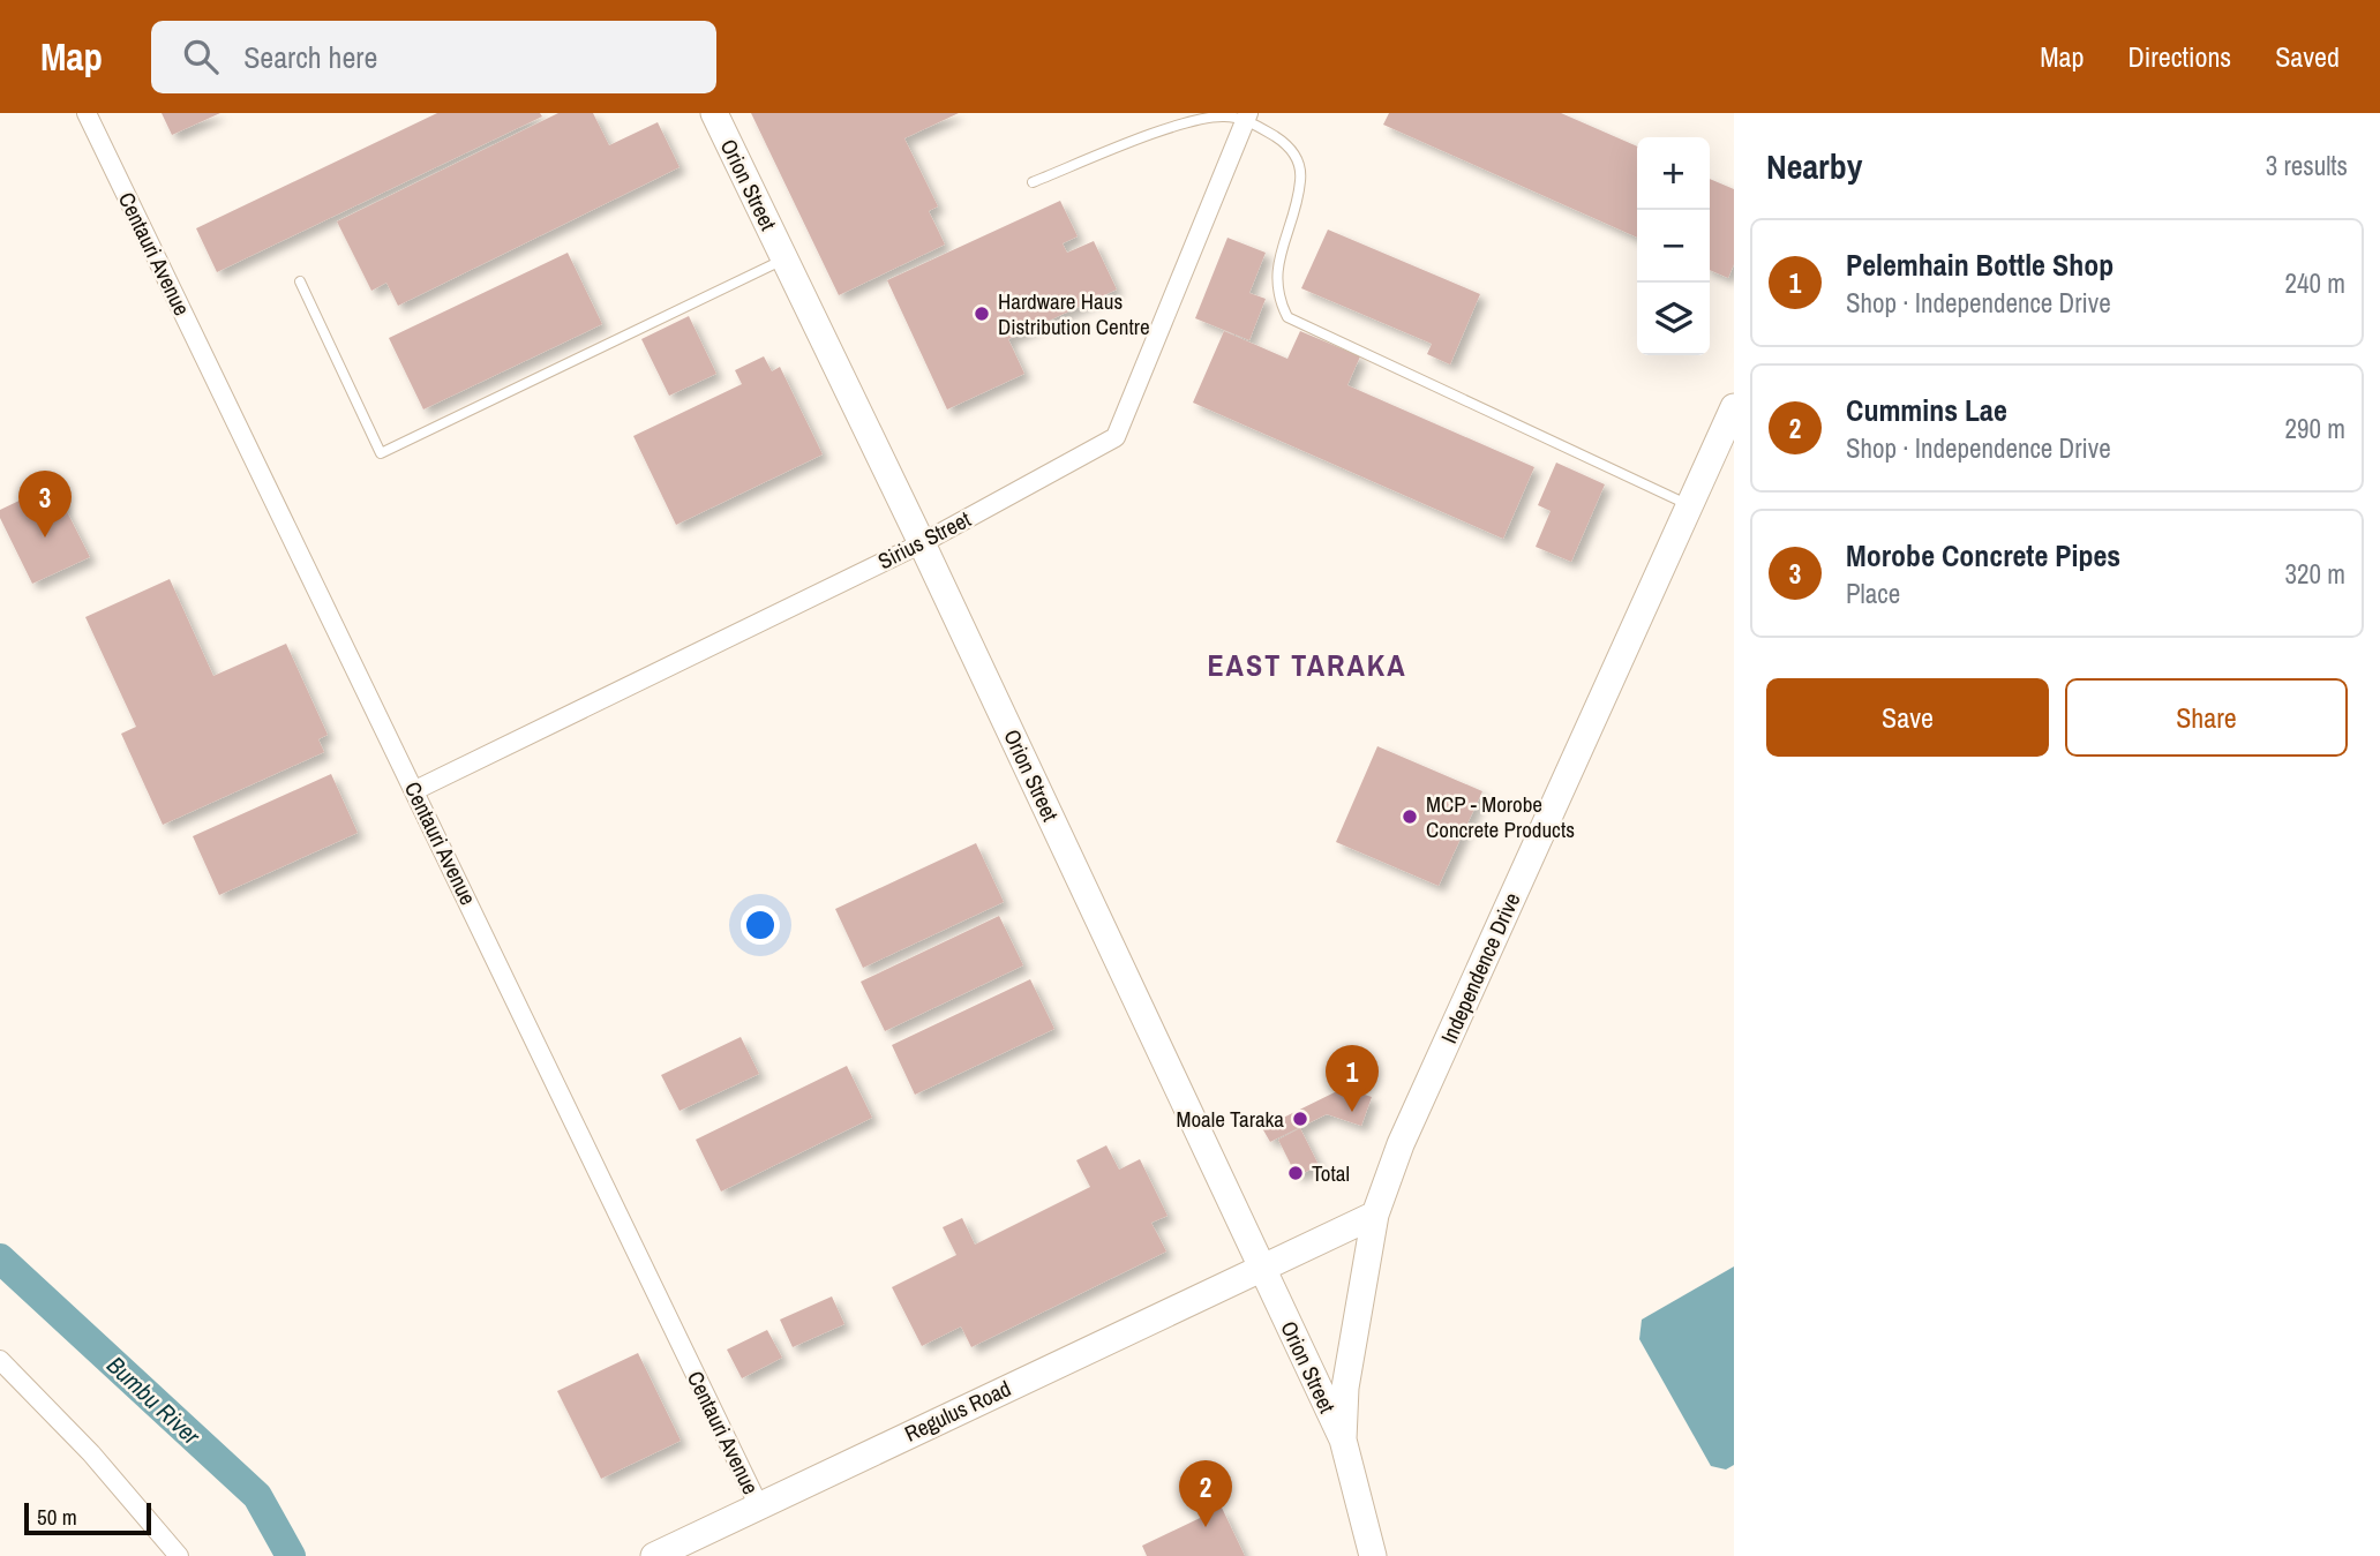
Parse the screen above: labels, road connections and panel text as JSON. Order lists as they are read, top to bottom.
{
  "streets": {
    "street": [
      "Orion Street",
      "Centauri Avenue",
      "Sirius Street",
      "Independence Drive",
      "Regulus Road"
    ]
  },
  "crossings": [
    ["Orion Street", "Sirius Street"],
    ["Orion Street", "Independence Drive"],
    ["Orion Street", "Regulus Road"],
    ["Centauri Avenue", "Sirius Street"],
    ["Centauri Avenue", "Regulus Road"],
    ["Independence Drive", "Regulus Road"]
  ],
  "districts": ["EAST TARAKA"],
  "water": ["Bumbu River"],
  "places": [
    "Hardware Haus Distribution Centre",
    "MCP - Morobe Concrete Products",
    "Moale Taraka",
    "Total"
  ],
  "scale_bar": "50 m",
  "page": {
    "header": "Map",
    "search": "Search here",
    "nav": ["Map", "Directions", "Saved"],
    "heading": ["Nearby", "3 results"],
    "map_buttons": ["+", "−"],
    "list": [
      {
        "mark": "1",
        "name": "Pelemhain Bottle Shop",
        "note": "Shop · Independence Drive",
        "value": "240 m"
      },
      {
        "mark": "2",
        "name": "Cummins Lae",
        "note": "Shop · Independence Drive",
        "value": "290 m"
      },
      {
        "mark": "3",
        "name": "Morobe Concrete Pipes",
        "note": "Place",
        "value": "320 m"
      }
    ],
    "pins": ["3", "1", "2"],
    "buttons": ["Save", "Share"],
    "scale": "50 m"
  }
}
